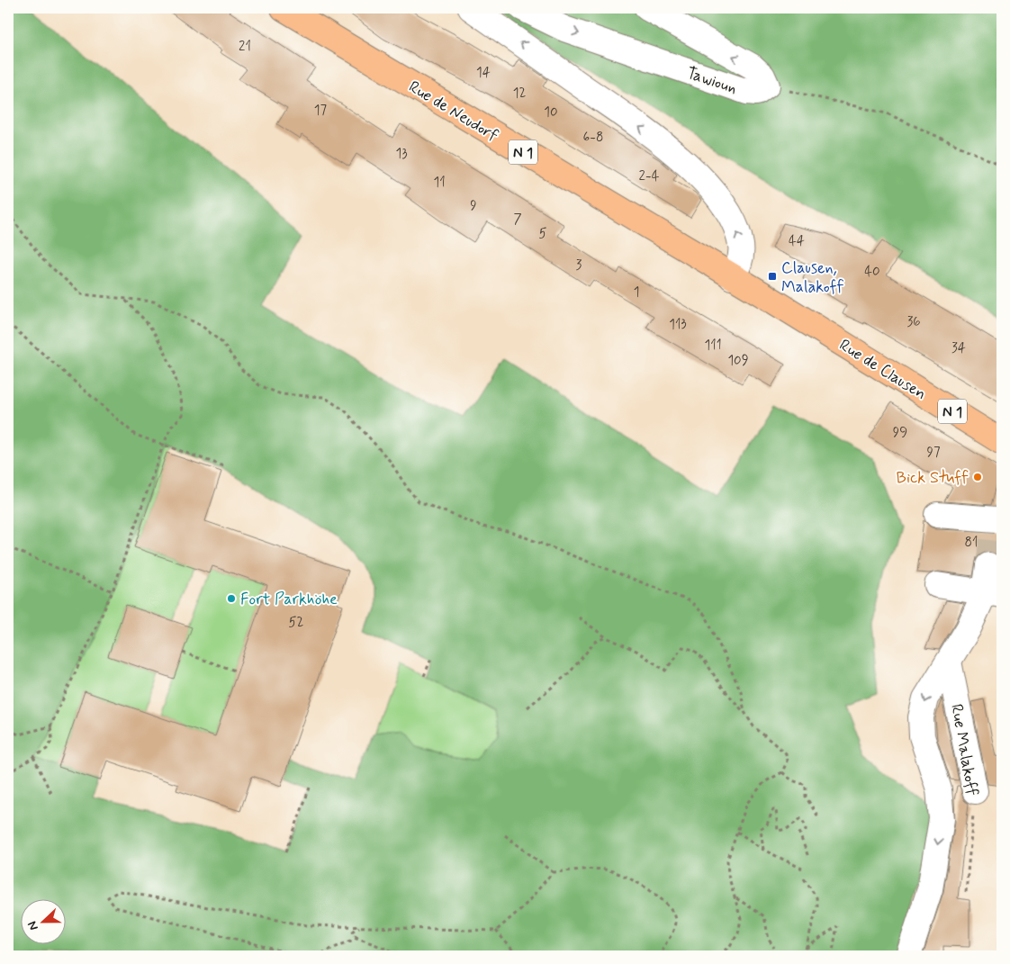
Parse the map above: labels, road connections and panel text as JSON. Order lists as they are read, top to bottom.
{
  "streets": {
    "main road": ["Rue de Neudorf", "N 1", "Rue de Clausen"],
    "street": ["Tawioun", "Rue Malakoff"]
  },
  "crossings": [
    ["Rue de Neudorf", "Rue de Clausen"]
  ],
  "places": {
    "transit": ["Clausen, Malakoff"],
    "other": ["Bick Stuff", "Fort Parkhöhe"]
  },
  "house_numbers": [
    "21",
    "14",
    "12",
    "17",
    "10",
    "6-8",
    "13",
    "2-4",
    "11",
    "9",
    "7",
    "5",
    "44",
    "3",
    "40",
    "1",
    "36",
    "113",
    "111",
    "34",
    "109",
    "99",
    "97",
    "81",
    "52"
  ],
  "north": "left"
}
